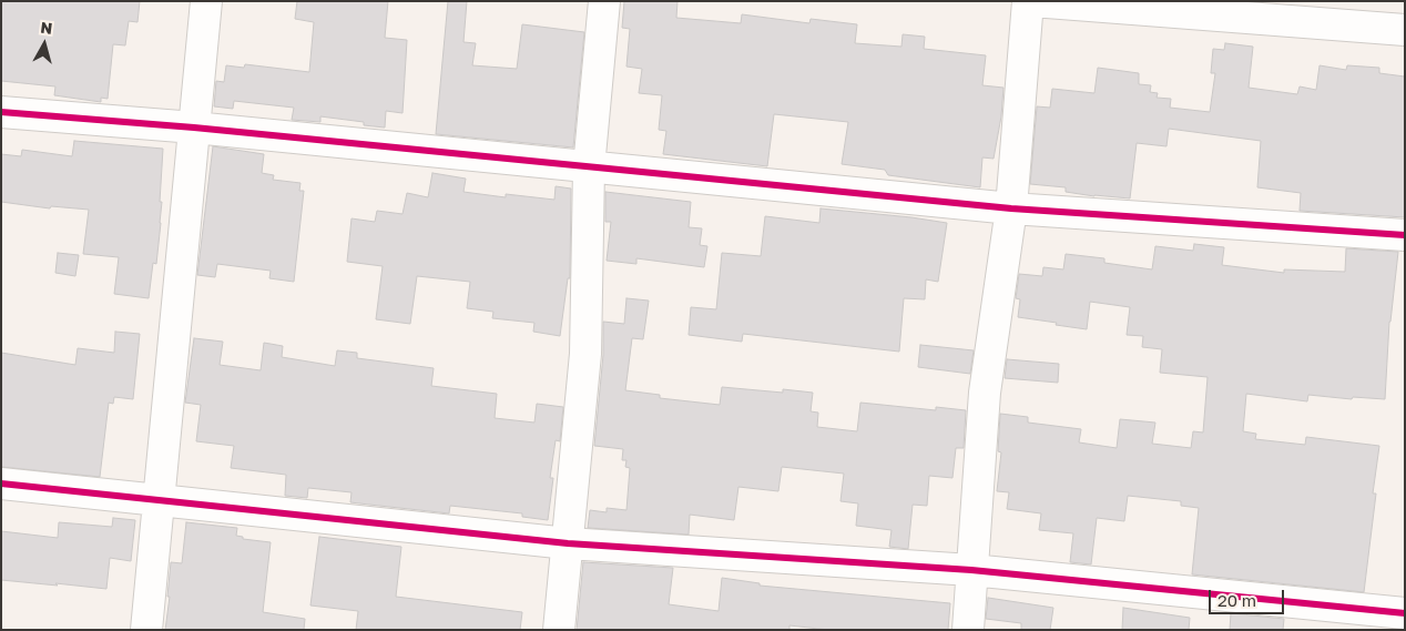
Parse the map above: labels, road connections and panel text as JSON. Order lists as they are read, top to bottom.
{
  "scale_bar": "20 m",
  "north": "top"
}
